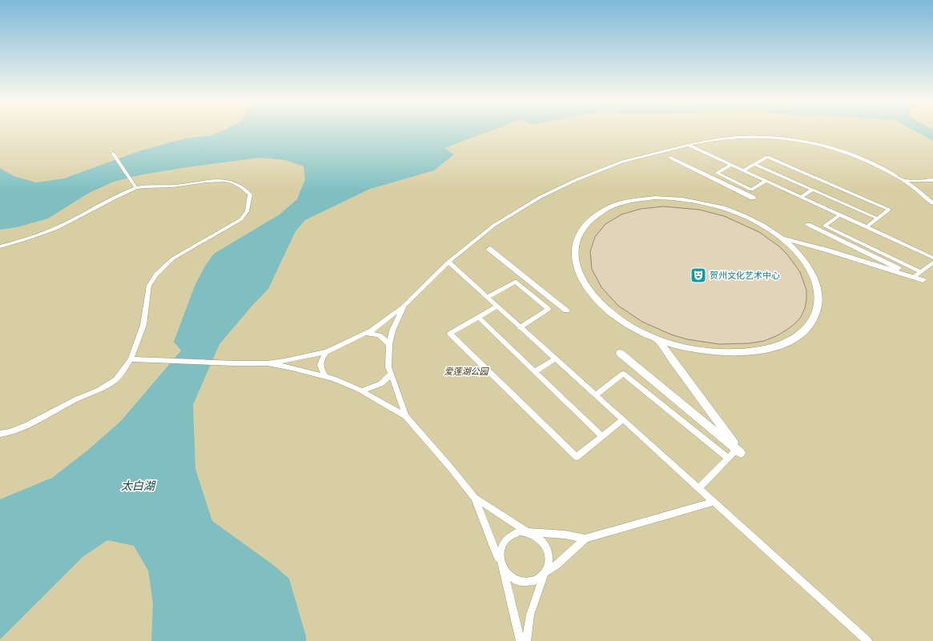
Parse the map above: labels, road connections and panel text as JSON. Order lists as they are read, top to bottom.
{
  "water": ["太白湖"],
  "parks": ["爱莲湖公园"],
  "places": {
    "theatre": ["贺州文化艺术中心"]
  }
}
